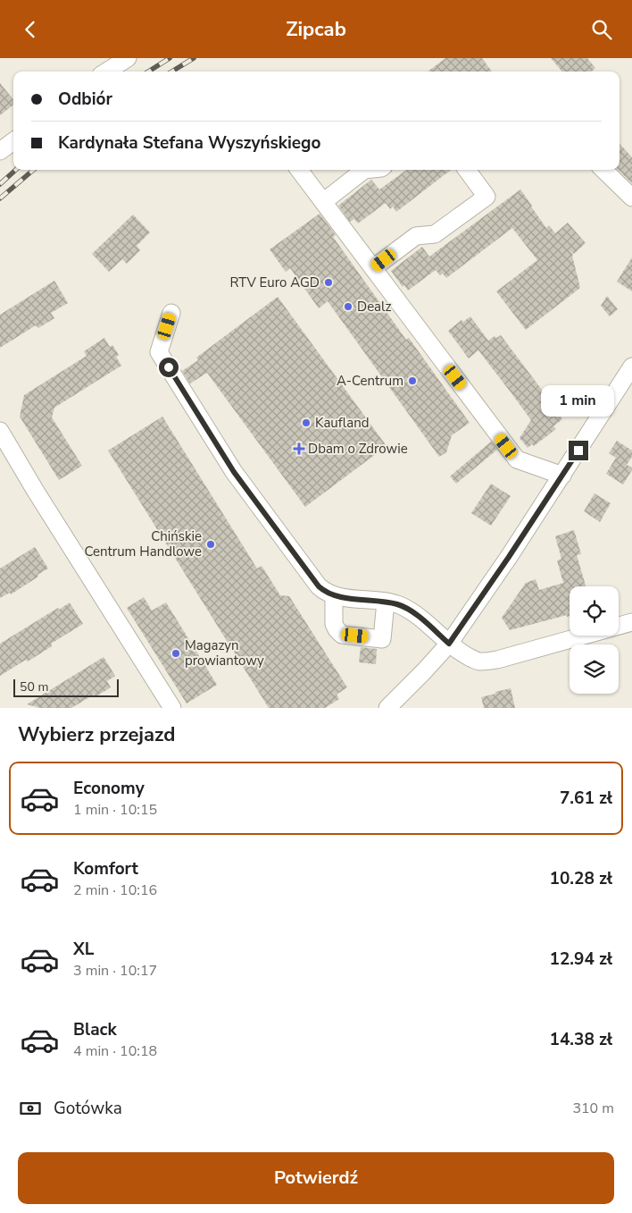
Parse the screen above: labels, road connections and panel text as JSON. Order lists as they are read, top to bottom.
{
  "places": {
    "other": [
      "RTV Euro AGD",
      "Dealz",
      "A-Centrum",
      "Kaufland",
      "Chińskie Centrum Handlowe",
      "Magazyn prowiantowy"
    ],
    "health": ["Dbam o Zdrowie"]
  },
  "scale_bar": "50 m",
  "page": {
    "header": "Zipcab",
    "banner": ["Odbiór", "Kardynała Stefana Wyszyńskiego"],
    "bubble": "1 min",
    "scale": "50 m",
    "heading": "Wybierz przejazd",
    "list": [
      {
        "name": "Economy",
        "note": "1 min · 10:15",
        "value": "7.61 zł"
      },
      {
        "name": "Komfort",
        "note": "2 min · 10:16",
        "value": "10.28 zł"
      },
      {
        "name": "XL",
        "note": "3 min · 10:17",
        "value": "12.94 zł"
      },
      {
        "name": "Black",
        "note": "4 min · 10:18",
        "value": "14.38 zł"
      }
    ],
    "pay": ["Gotówka", "310 m"],
    "buttons": "Potwierdź"
  }
}
